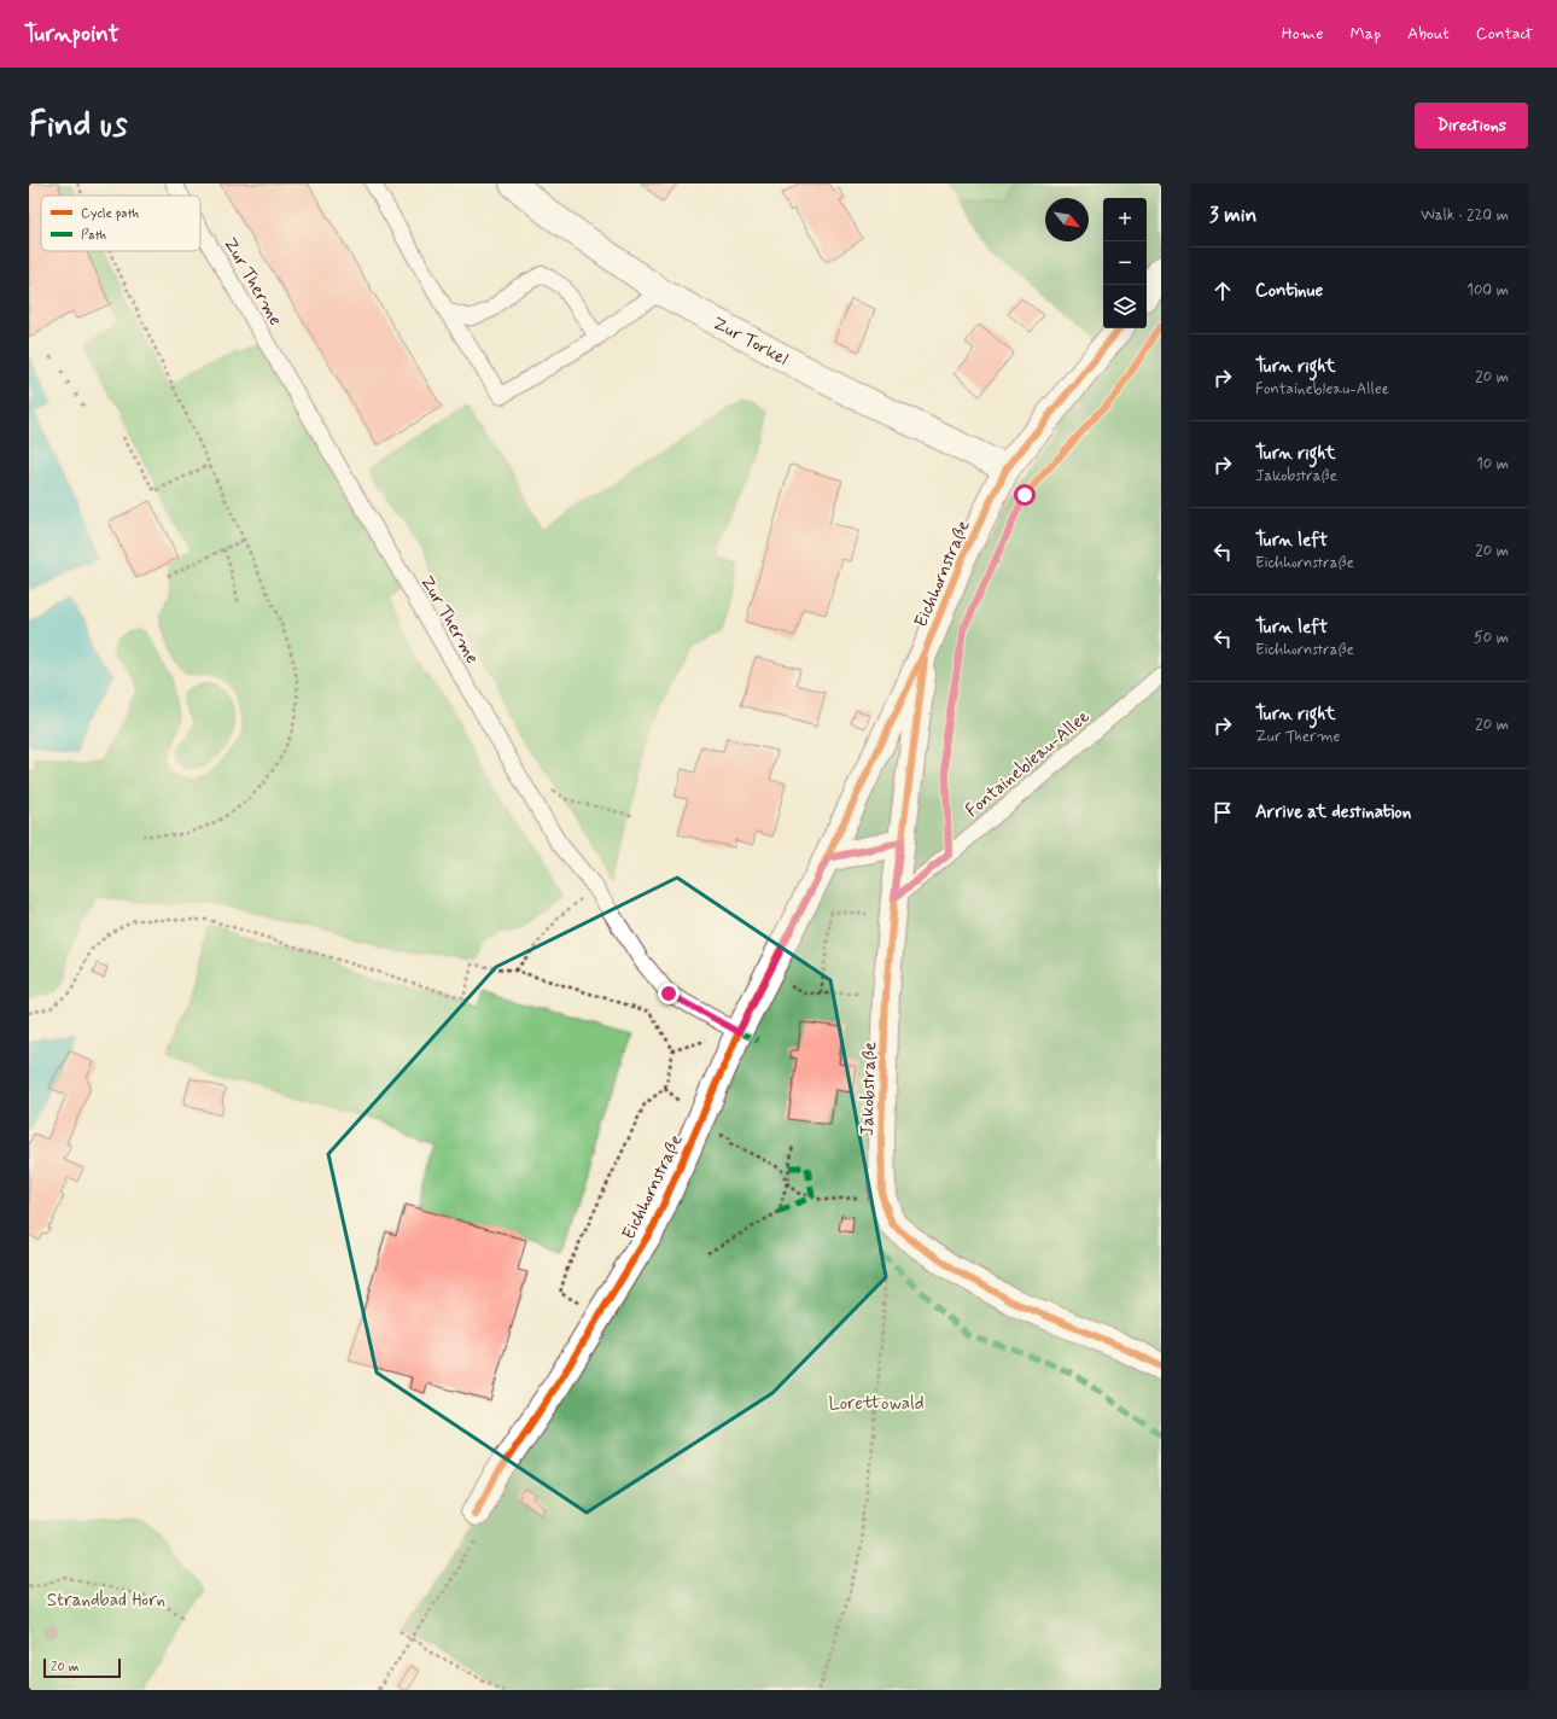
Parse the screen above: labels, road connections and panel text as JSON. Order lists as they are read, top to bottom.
{
  "streets": {
    "street": ["Zur Torkel", "Eichhornstraße", "Jakobstraße"],
    "lane": ["Zur Therme", "Fontainebleau-Allee"]
  },
  "crossings": [
    ["Zur Therme", "Eichhornstraße"],
    ["Zur Torkel", "Eichhornstraße"],
    ["Eichhornstraße", "Jakobstraße"],
    ["Fontainebleau-Allee", "Jakobstraße"]
  ],
  "parks": ["Lorettowald", "Strandbad Horn"],
  "legend": ["Cycle path", "Path"],
  "scale_bar": "20 m",
  "north": "bottom right",
  "page": {
    "header": "Turnpoint",
    "nav": [
      "Home",
      "Map",
      "About",
      "Contact"
    ],
    "buttons": "Directions",
    "title": "Find us",
    "heading": ["3 min", "Walk · 220 m"],
    "map_buttons": ["+", "−"],
    "list": [
      ["Continue", "100 m"],
      ["Turn right", "Fontainebleau-Allee", "20 m"],
      ["Turn right", "Jakobstraße", "10 m"],
      ["Turn left", "Eichhornstraße", "20 m"],
      ["Turn left", "Eichhornstraße", "50 m"],
      ["Turn right", "Zur Therme", "20 m"],
      "Arrive at destination"
    ],
    "scale": "20 m"
  }
}
